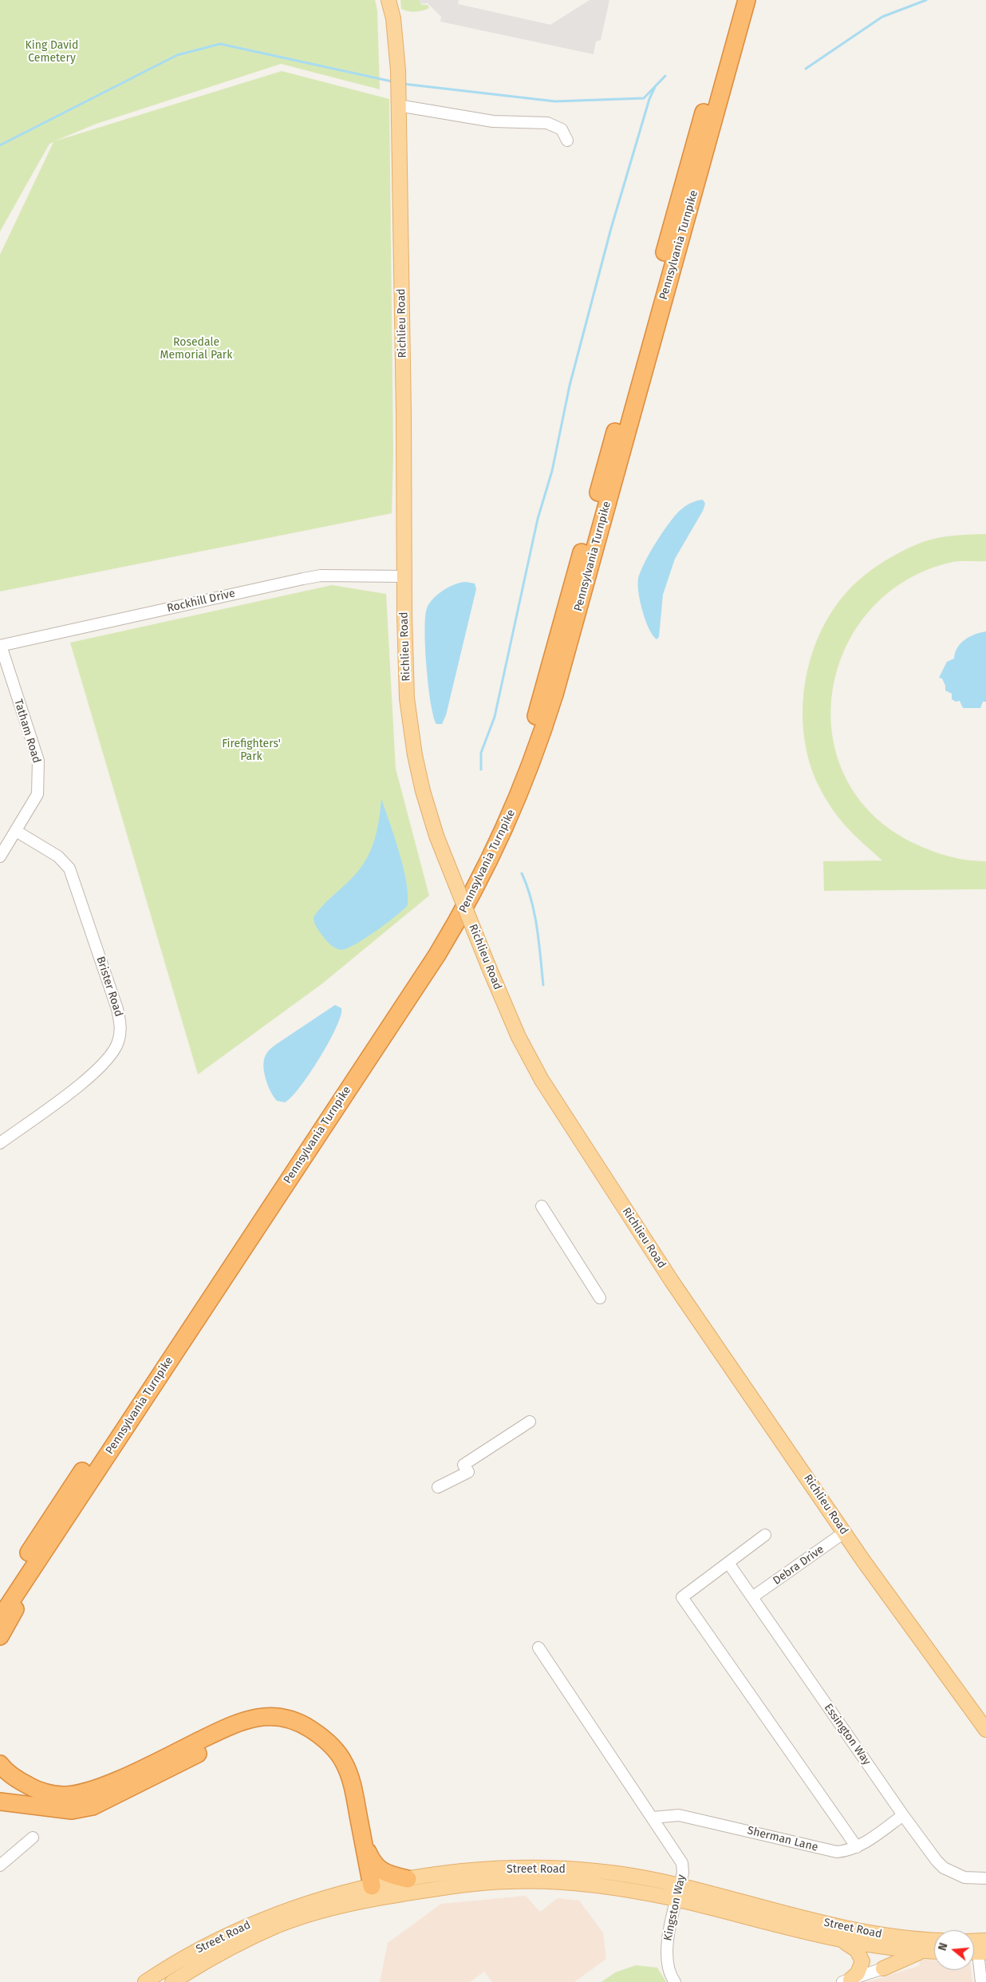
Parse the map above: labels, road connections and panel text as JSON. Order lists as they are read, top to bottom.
{
  "streets": {
    "highway": ["Pennsylvania Turnpike"],
    "main road": ["Richlieu Road", "Street Road"],
    "street": [
      "Rockhill Drive",
      "Tatham Road",
      "Brister Road",
      "Debra Drive",
      "Essington Way",
      "Sherman Lane",
      "Kingston Way"
    ]
  },
  "crossings": [
    ["Richlieu Road", "Rockhill Drive"],
    ["Richlieu Road", "Debra Drive"],
    ["Rockhill Drive", "Tatham Road"],
    ["Tatham Road", "Brister Road"],
    ["Debra Drive", "Essington Way"],
    ["Essington Way", "Sherman Lane"],
    ["Sherman Lane", "Kingston Way"],
    ["Street Road", "Kingston Way"]
  ],
  "parks": ["King David Cemetery", "Rosedale Memorial Park", "Firefighters' Park"],
  "north": "left"
}
